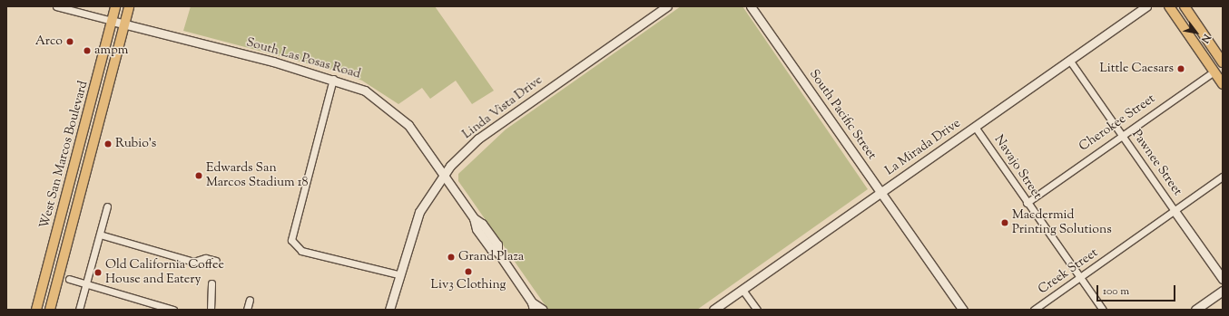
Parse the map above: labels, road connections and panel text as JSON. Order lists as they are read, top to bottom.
{
  "streets": {
    "main road": [
      "South Las Posas Road",
      "Linda Vista Drive",
      "South Pacific Street",
      "Cherokee Street",
      "La Mirada Drive",
      "West San Marcos Boulevard",
      "Pawnee Street"
    ],
    "street": ["Navajo Street", "Creek Street"]
  },
  "crossings": [
    ["South Las Posas Road", "Linda Vista Drive"],
    ["South Las Posas Road", "West San Marcos Boulevard"],
    ["South Pacific Street", "La Mirada Drive"],
    ["Cherokee Street", "Pawnee Street"],
    ["Cherokee Street", "Navajo Street"],
    ["La Mirada Drive", "Pawnee Street"],
    ["La Mirada Drive", "Navajo Street"],
    ["Pawnee Street", "Creek Street"],
    ["Navajo Street", "Creek Street"]
  ],
  "places": [
    "Arco",
    "ampm",
    "Little Caesars",
    "Rubio's",
    "Edwards San Marcos Stadium 18",
    "Macdermid Printing Solutions",
    "Grand Plaza",
    "Liv3 Clothing",
    "Old California Coffee House and Eatery"
  ],
  "scale_bar": "100 m",
  "north": "bottom right"
}
